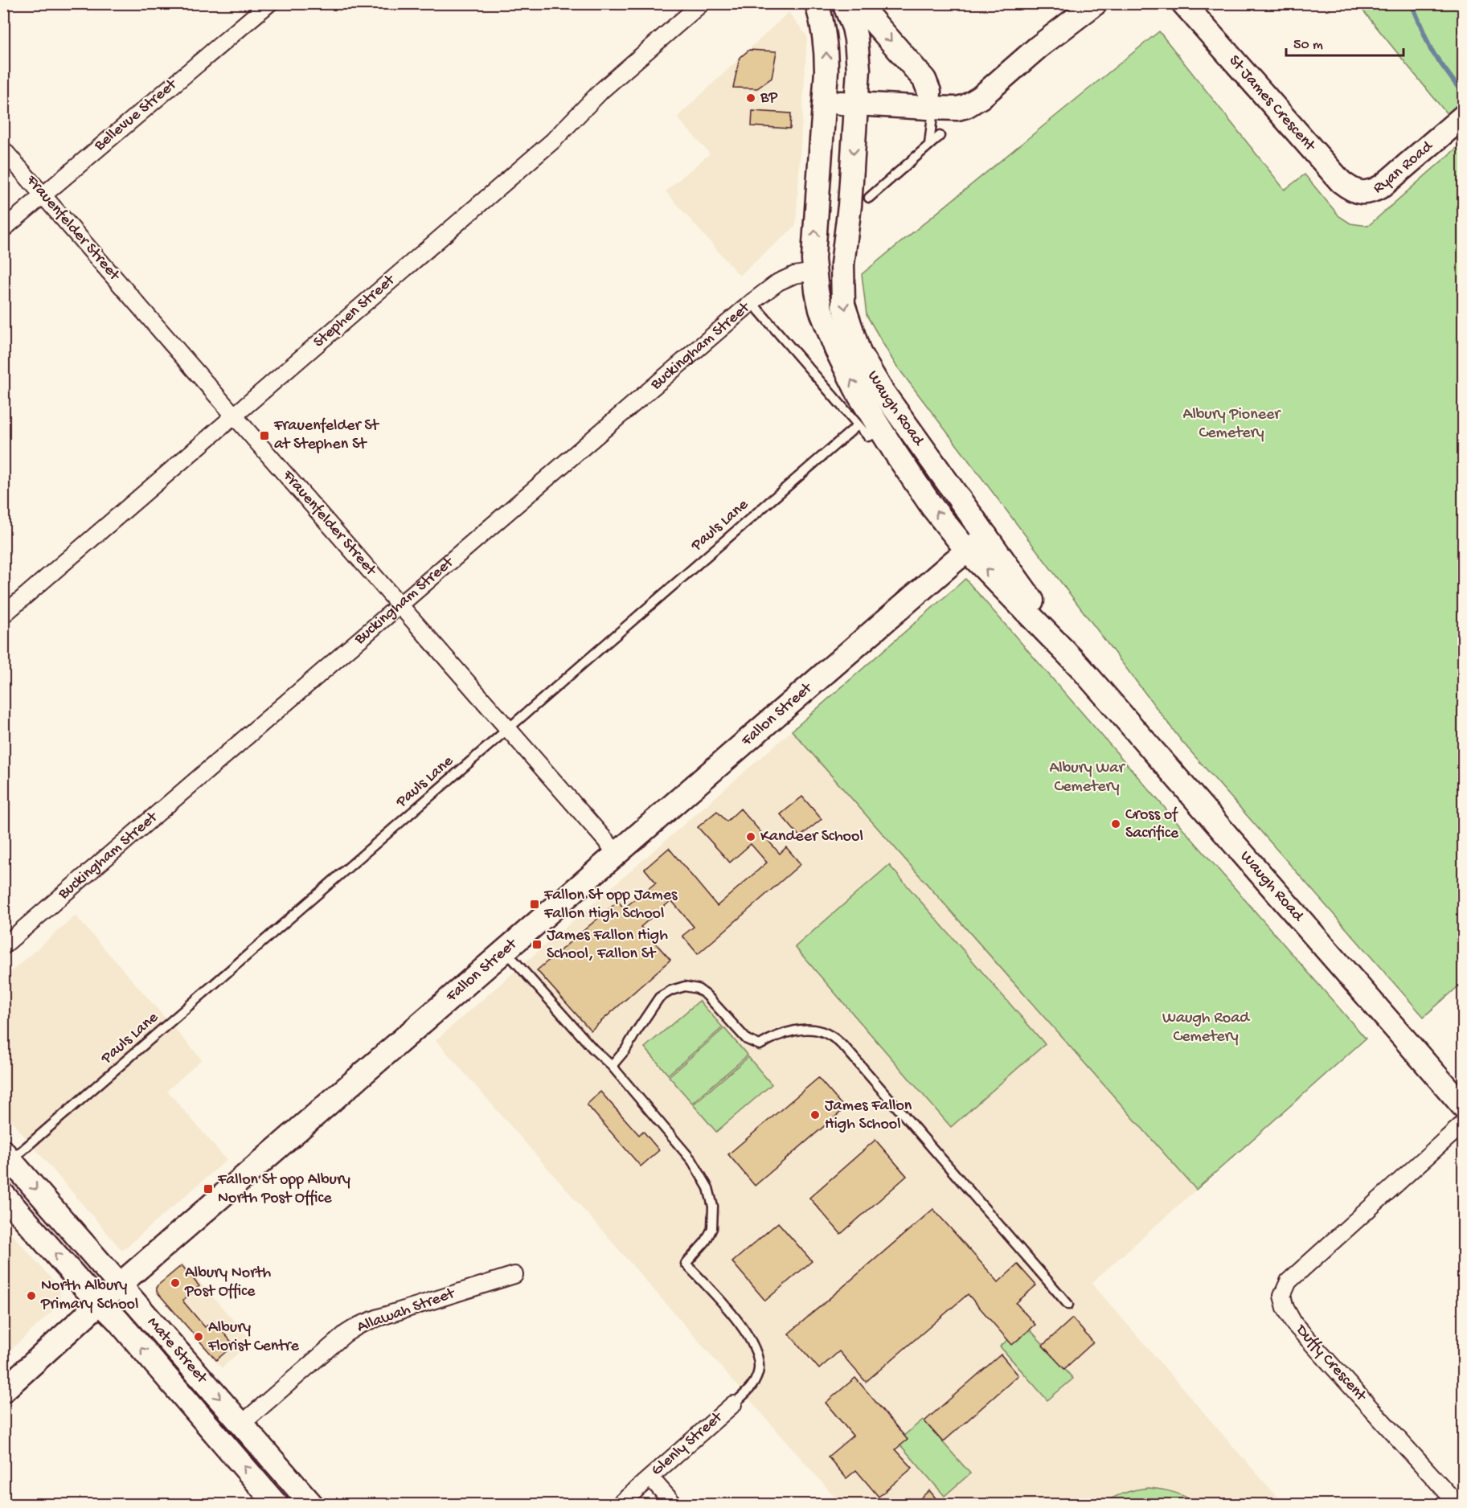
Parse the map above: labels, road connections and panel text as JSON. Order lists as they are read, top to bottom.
{
  "streets": {
    "main road": [
      "St James Crescent",
      "Ryan Road",
      "Waugh Road",
      "Fallon Street",
      "Mate Street"
    ],
    "street": [
      "Bellevue Street",
      "Frauenfelder Street",
      "Stephen Street",
      "Buckingham Street",
      "Allawah Street",
      "Duffy Crescent",
      "Glenly Street"
    ],
    "lane": ["Pauls Lane"]
  },
  "crossings": [
    ["St James Crescent", "Ryan Road"],
    ["Bellevue Street", "Frauenfelder Street"],
    ["Frauenfelder Street", "Stephen Street"],
    ["Frauenfelder Street", "Buckingham Street"],
    ["Frauenfelder Street", "Pauls Lane"],
    ["Frauenfelder Street", "Fallon Street"],
    ["Buckingham Street", "Waugh Road"],
    ["Waugh Road", "Pauls Lane"],
    ["Waugh Road", "Fallon Street"],
    ["Pauls Lane", "Mate Street"],
    ["Fallon Street", "Mate Street"],
    ["Allawah Street", "Mate Street"]
  ],
  "parks": ["Albury Pioneer Cemetery", "Albury War Cemetery", "Waugh Road Cemetery"],
  "places": {
    "other": [
      "BP",
      "Cross of Sacrifice",
      "Kandeer School",
      "James Fallon High School",
      "Albury North Post Office",
      "North Albury Primary School",
      "Albury Florist Centre"
    ],
    "transit": [
      "Frauenfelder St at Stephen St",
      "Fallon St opp James Fallon High School",
      "James Fallon High School, Fallon St",
      "Fallon St opp Albury North Post Office"
    ]
  },
  "scale_bar": "50 m"
}
